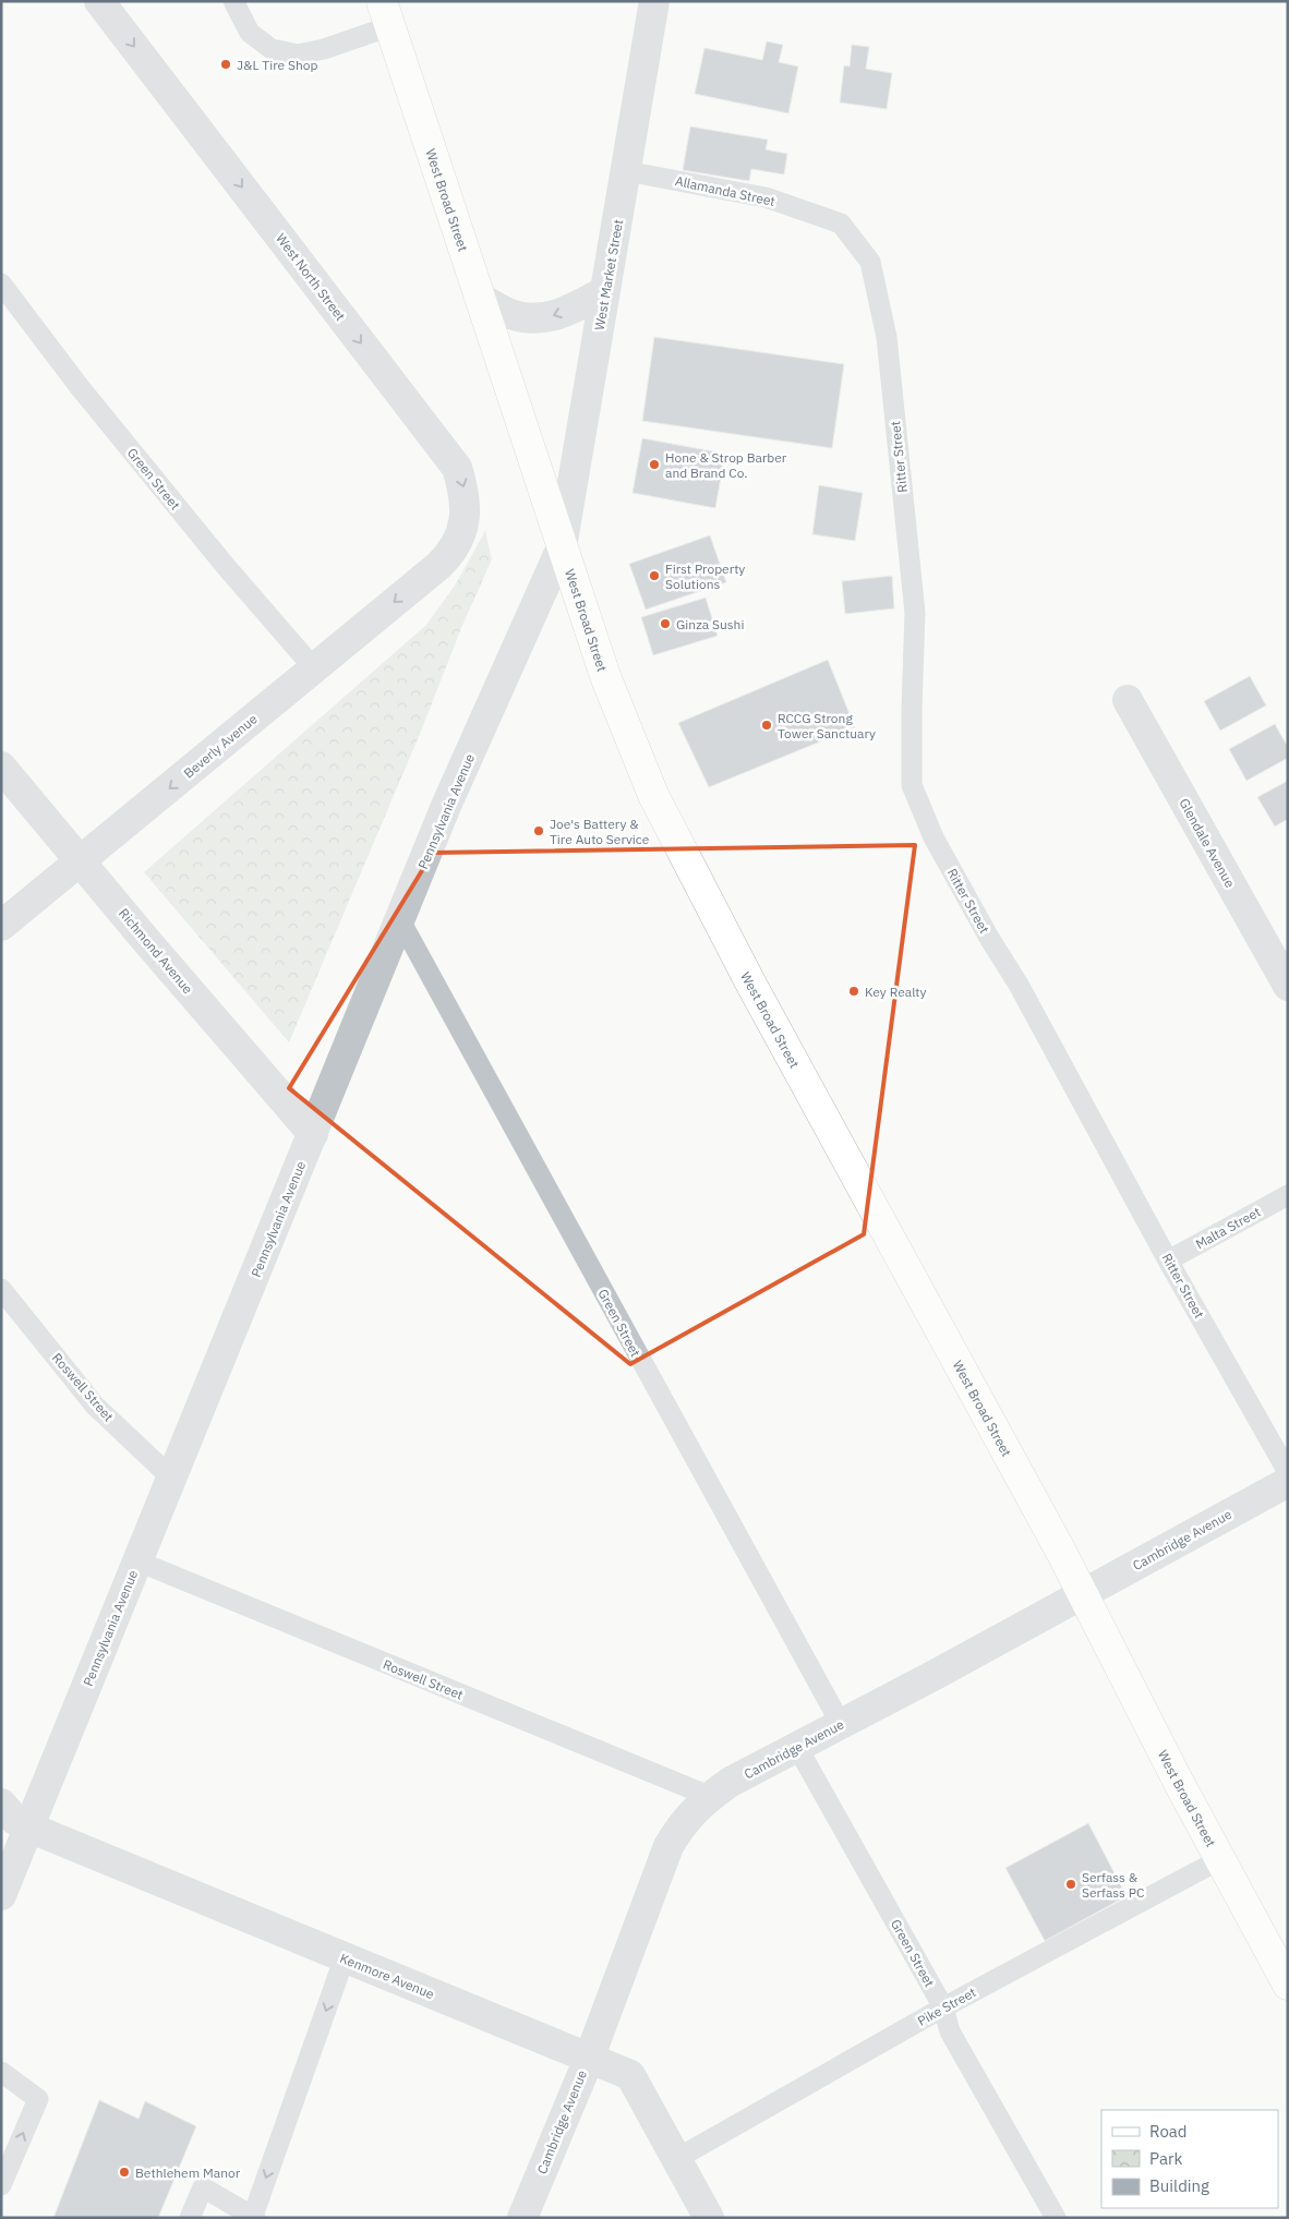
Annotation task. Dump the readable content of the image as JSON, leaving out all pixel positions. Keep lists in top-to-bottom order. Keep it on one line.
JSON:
{"streets":{"main road":["West Broad Street"],"street":["West Market Street","West North Street","Beverly Avenue","Pennsylvania Avenue","Glendale Avenue","Richmond Avenue","Cambridge Avenue","Kenmore Avenue"],"lane":["Allamanda Street","Ritter Street","Green Street","Malta Street","Roswell Street","Pike Street"]},"crossings":[["Allamanda Street","West Market Street"],["Allamanda Street","Ritter Street"],["West Broad Street","West Market Street"],["West Broad Street","Pennsylvania Avenue"],["West Broad Street","Cambridge Avenue"],["West Broad Street","Pike Street"],["West Market Street","Pennsylvania Avenue"],["West North Street","Beverly Avenue"],["Ritter Street","Malta Street"],["Green Street","Beverly Avenue"],["Green Street","Pennsylvania Avenue"],["Green Street","Cambridge Avenue"],["Green Street","Pike Street"],["Beverly Avenue","Richmond Avenue"],["Pennsylvania Avenue","Richmond Avenue"],["Pennsylvania Avenue","Roswell Street"],["Pennsylvania Avenue","Kenmore Avenue"],["Roswell Street","Cambridge Avenue"],["Cambridge Avenue","Kenmore Avenue"],["Kenmore Avenue","Pike Street"]],"one_way":["West North Street","Beverly Avenue"],"places":["J&L Tire Shop","Hone & Strop Barber and Brand Co.","First Property Solutions","Ginza Sushi","RCCG Strong Tower Sanctuary","Joe's Battery & Tire Auto Service","Key Realty","Serfass & Serfass PC","Bethlehem Manor"],"legend":["Road","Park","Building"]}
